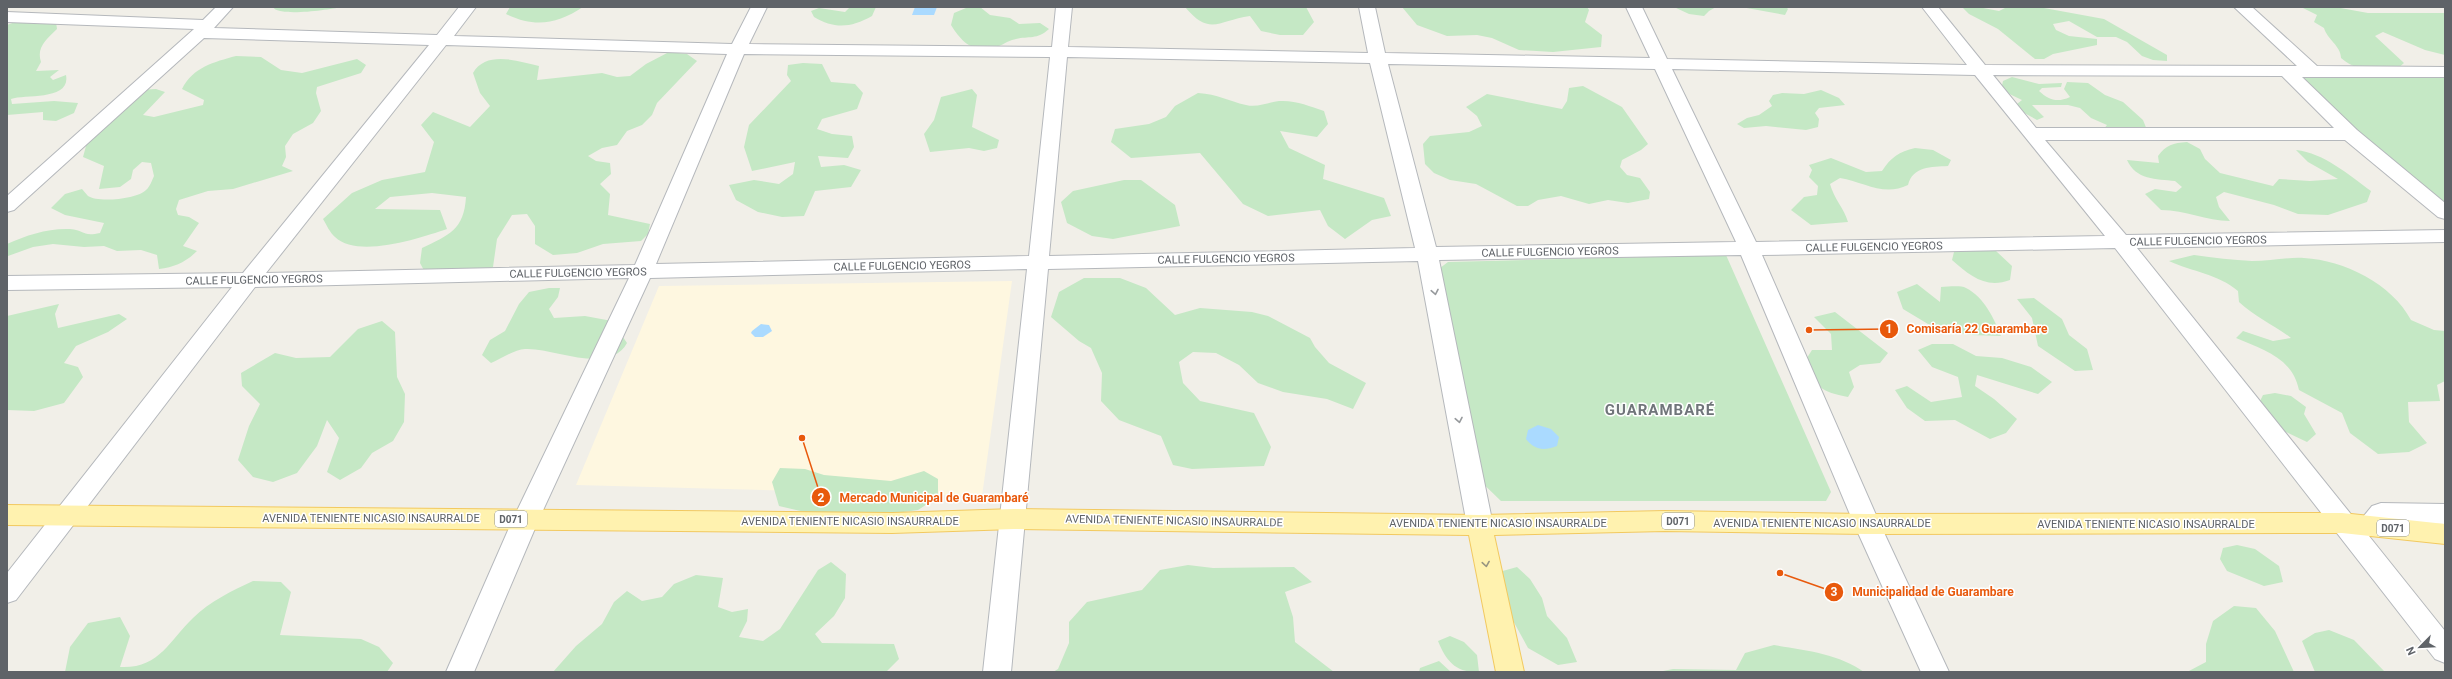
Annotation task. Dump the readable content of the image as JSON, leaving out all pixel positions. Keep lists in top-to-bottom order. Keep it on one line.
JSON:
{"streets":{"main road":["AVENIDA TENIENTE NICASIO INSAURRALDE","D071"],"street":["CALLE FULGENCIO YEGROS"]},"crossings":[["AVENIDA TENIENTE NICASIO INSAURRALDE","D071"]],"districts":["GUARAMBARÉ"],"places":["Comisaría 22 Guarambare","Mercado Municipal de Guarambaré","Municipalidad de Guarambare"],"north":"bottom left"}
